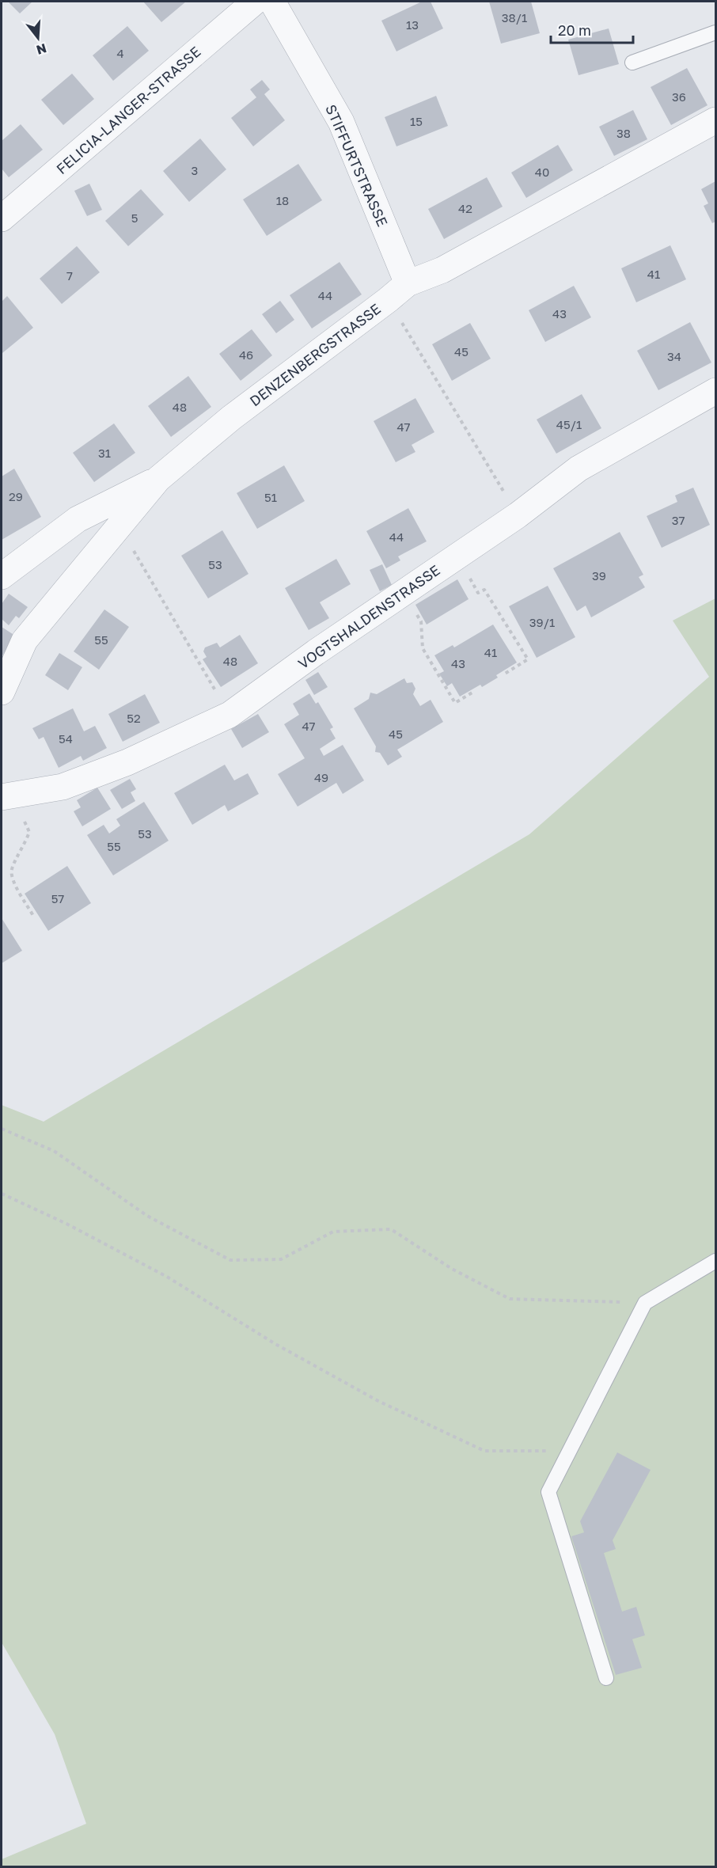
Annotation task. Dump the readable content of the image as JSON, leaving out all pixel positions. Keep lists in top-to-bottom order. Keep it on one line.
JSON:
{"streets":{"street":["FELICIA-LANGER-STRASSE","STIFFURTSTRASSE","DENZENBERGSTRASSE","VOGTSHALDENSTRASSE"]},"crossings":[["STIFFURTSTRASSE","DENZENBERGSTRASSE"]],"house_numbers":["38/1","13","4","36","15","38","3","40","18","42","5","41","7","44","43","45","46","34","48","45/1","47","31","29","51","37","44","53","39","39/1","55","41","48","43","52","47","45","54","49","53","55","57"],"scale_bar":"20 m","north":"bottom"}
